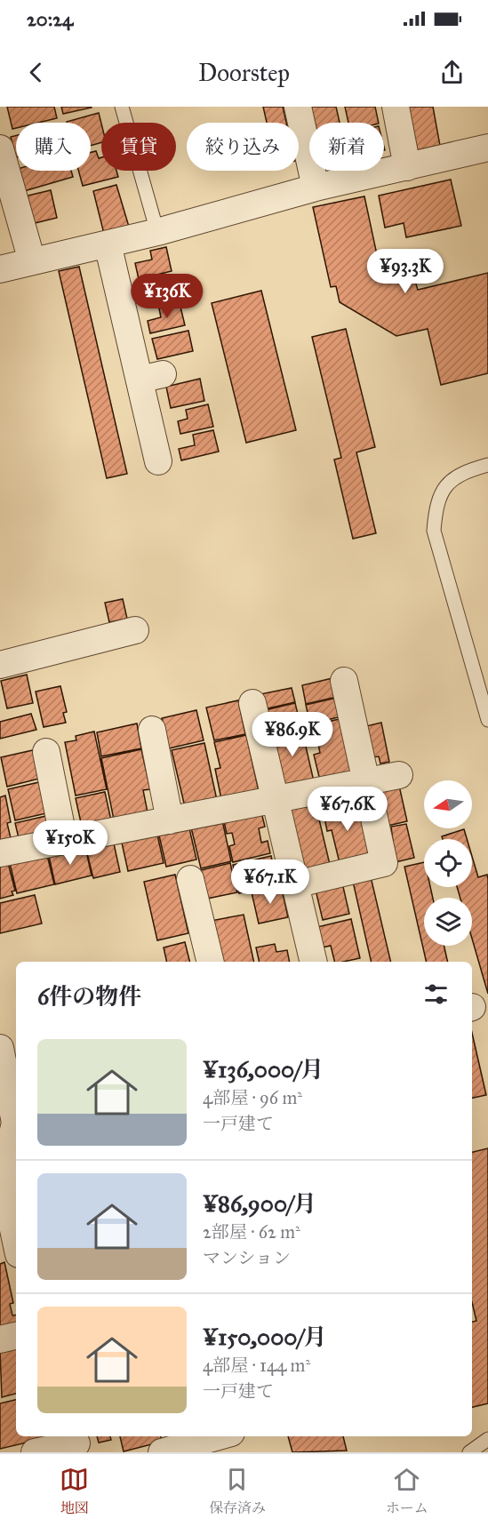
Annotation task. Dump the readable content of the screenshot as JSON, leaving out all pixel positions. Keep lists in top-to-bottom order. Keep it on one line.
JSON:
{"north":"left","page":{"status":"20:24","header":"Doorstep","chip":["購入","賃貸","絞り込み","新着"],"price":["¥93.3K","¥136K","¥86.9K","¥67.6K","¥150K","¥67.1K"],"heading":"6件の物件","list":[{"name":"¥136,000/月","note":"4部屋 · 96 m² · 一戸建て"},{"name":"¥86,900/月","note":"2部屋 · 62 m² · マンション"},{"name":"¥150,000/月","note":"4部屋 · 144 m² · 一戸建て"}],"tabs":["地図","保存済み","ホーム"]}}
